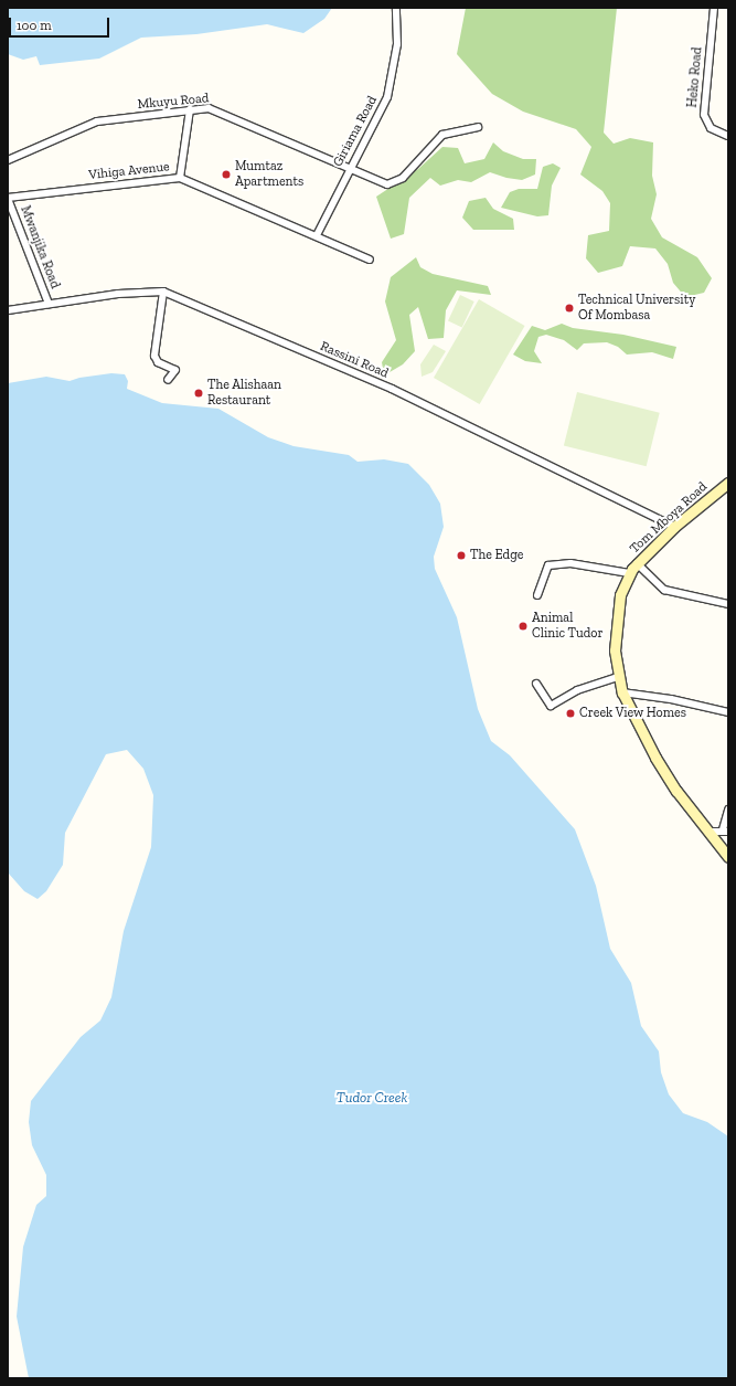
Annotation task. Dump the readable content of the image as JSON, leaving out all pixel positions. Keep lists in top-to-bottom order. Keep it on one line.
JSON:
{"streets":{"main road":["Tom Mboya Road"],"street":["Heko Road","Mkuyu Road","Giriama Road","Vihiga Avenue","Mwanjika Road","Rassini Road"]},"crossings":[["Mkuyu Road","Giriama Road"],["Giriama Road","Vihiga Avenue"],["Vihiga Avenue","Mwanjika Road"],["Mwanjika Road","Rassini Road"],["Rassini Road","Tom Mboya Road"]],"water":["Tudor Creek"],"places":["Mumtaz Apartments","Technical University Of Mombasa","The Alishaan Restaurant","The Edge","Animal Clinic Tudor","Creek View Homes"],"scale_bar":"100 m"}
